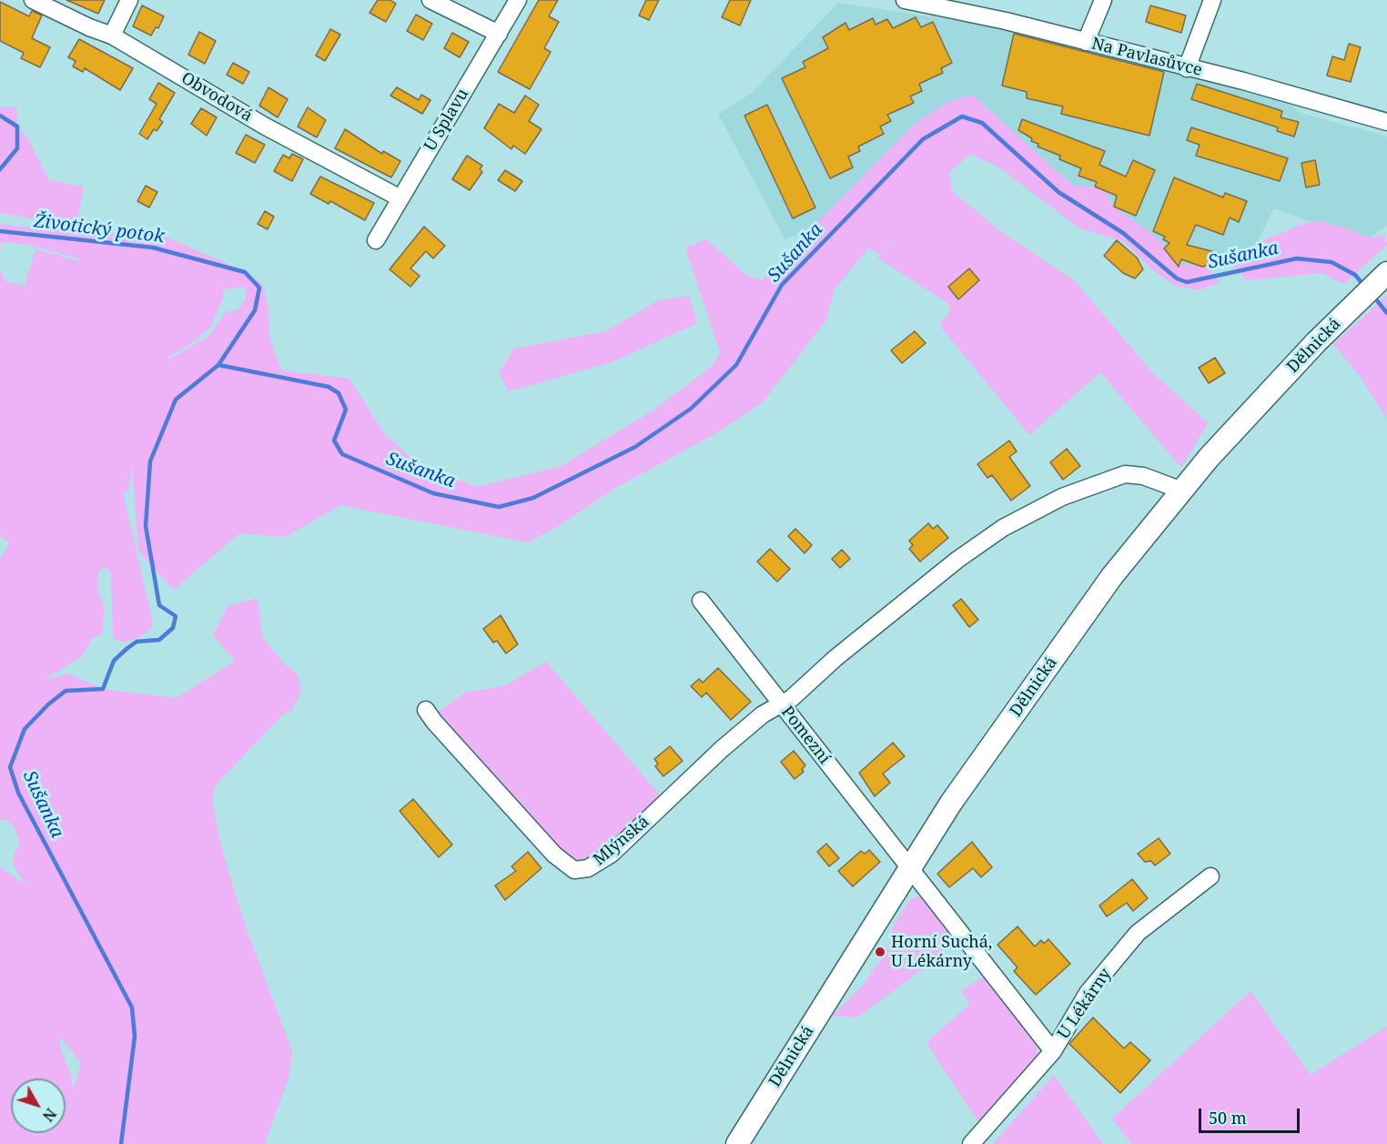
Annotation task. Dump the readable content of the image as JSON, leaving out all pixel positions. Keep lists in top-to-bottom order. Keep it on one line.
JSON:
{"streets":{"main road":["Dělnická"],"street":["Na Pavlasůvce","Obvodová","U Splavu","Pomezní","Mlýnská","U Lékárny"]},"crossings":[["Obvodová","U Splavu"],["Dělnická","Pomezní"],["Pomezní","Mlýnská"],["Pomezní","U Lékárny"]],"water":["Životický potok","Sušanka"],"places":["Horní Suchá, U Lékárny"],"scale_bar":"50 m","north":"bottom right"}
